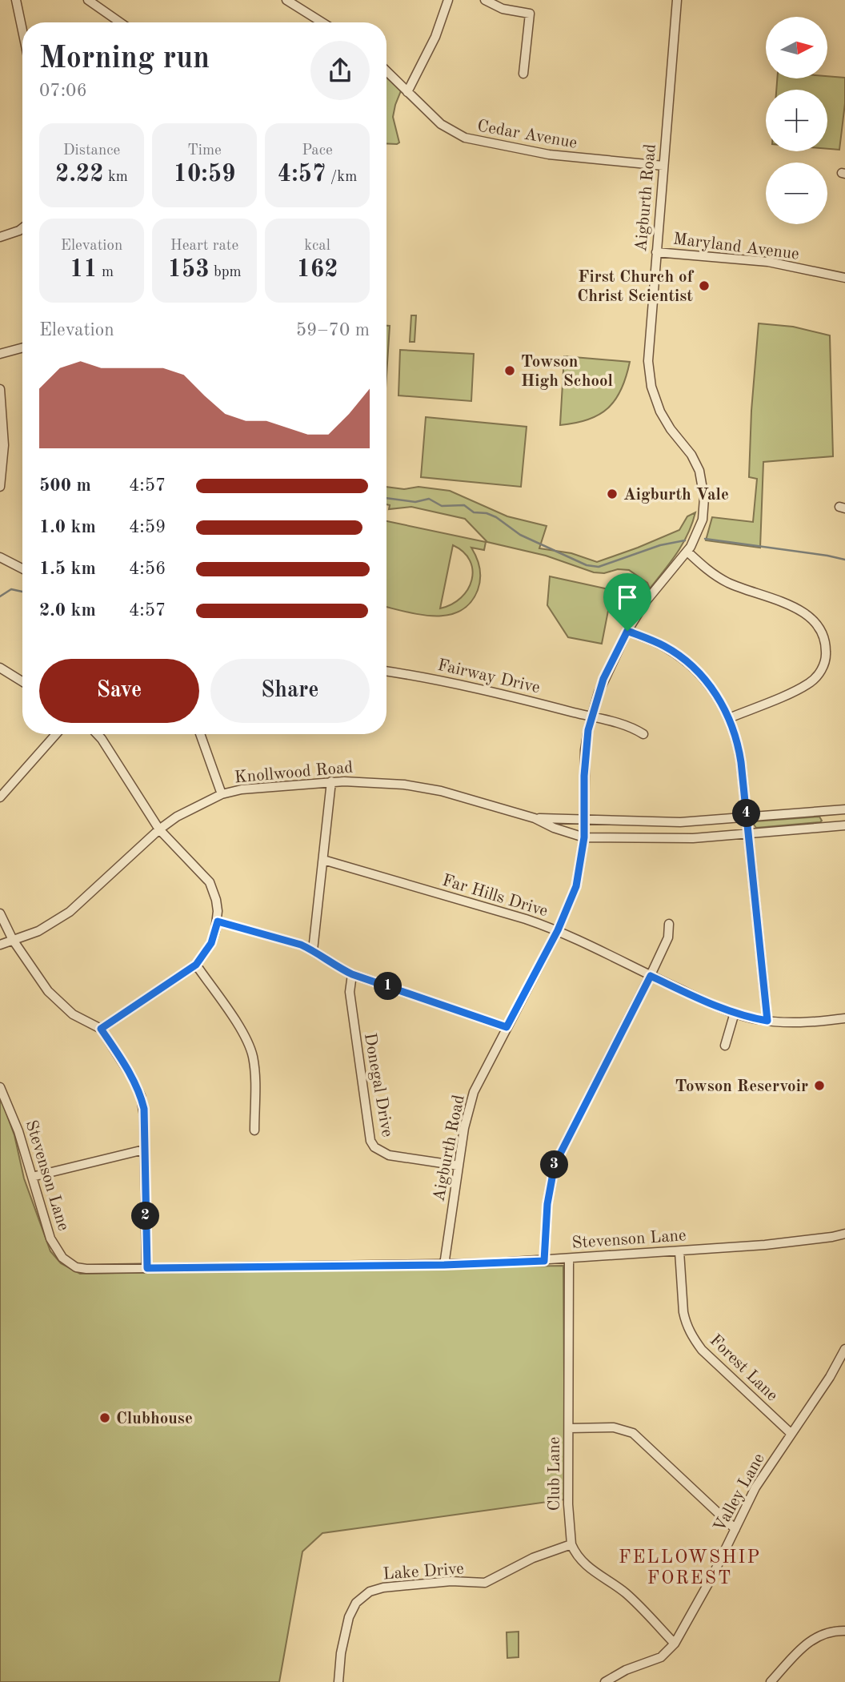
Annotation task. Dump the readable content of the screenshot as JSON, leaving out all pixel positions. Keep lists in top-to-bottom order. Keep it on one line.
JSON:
{"streets":{"street":["Cedar Avenue","Aigburth Road","Maryland Avenue","Fairway Drive","Knollwood Road","Far Hills Drive","Donegal Drive","Stevenson Lane","Forest Lane","Club Lane","Valley Lane","Lake Drive"]},"crossings":[["Cedar Avenue","Aigburth Road"],["Aigburth Road","Maryland Avenue"],["Aigburth Road","Fairway Drive"],["Aigburth Road","Knollwood Road"],["Aigburth Road","Far Hills Drive"],["Aigburth Road","Donegal Drive"],["Aigburth Road","Stevenson Lane"],["Stevenson Lane","Forest Lane"],["Stevenson Lane","Club Lane"],["Forest Lane","Valley Lane"],["Club Lane","Lake Drive"]],"districts":["FELLOWSHIP FOREST"],"places":["First Church of Christ Scientist","Towson High School","Aigburth Vale","Towson Reservoir","Clubhouse"],"north":"right","page":{"map_buttons":["+","−"],"heading":["Morning run","07:06"],"stats":[["Distance","2.22 km"],["Time","10:59"],["Pace","4:57 /km"],["Elevation","11 m"],["Heart rate","153 bpm"],["kcal","162"]],"chart":["Elevation","59–70 m"],"list":[{"name":"500 m","note":"4:57"},{"name":"1.0 km","note":"4:59"},{"name":"1.5 km","note":"4:56"},{"name":"2.0 km","note":"4:57"}],"buttons":["Save","Share"],"pins":["4","1","3","2"]}}
